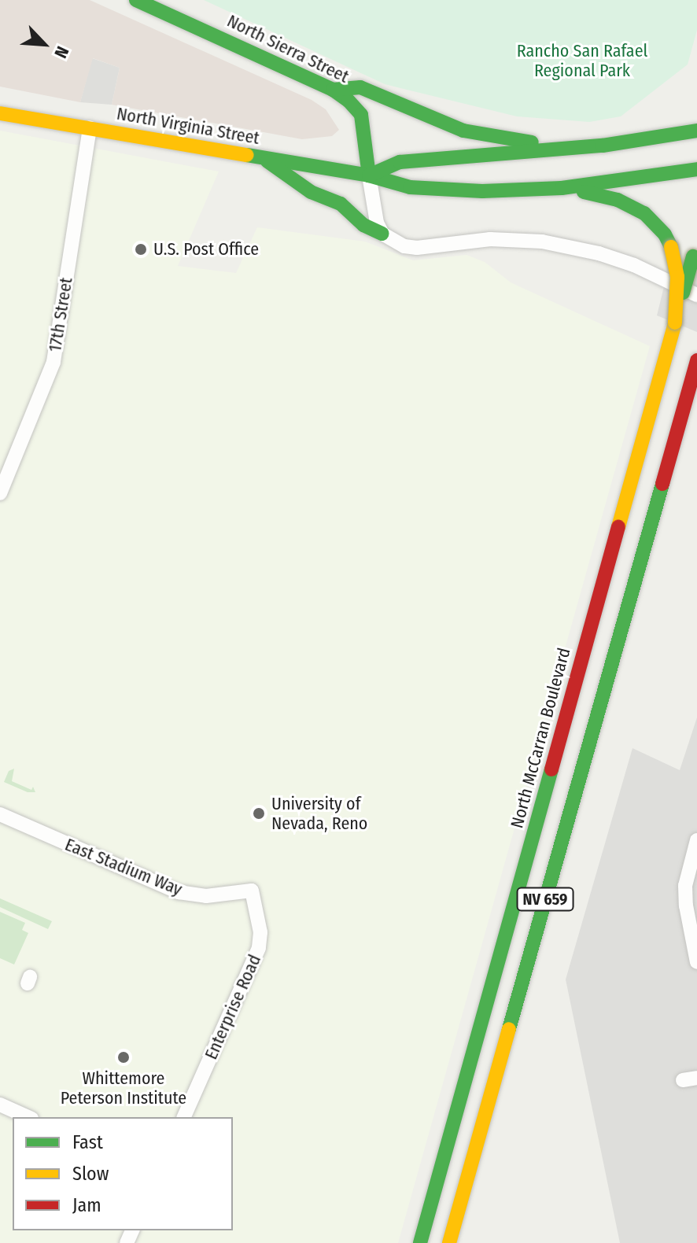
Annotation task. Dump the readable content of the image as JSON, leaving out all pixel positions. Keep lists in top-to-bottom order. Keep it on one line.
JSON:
{"streets":{"main road":["North Sierra Street","North Virginia Street","North McCarran Boulevard","NV 659"],"street":["17th Street","East Stadium Way","Enterprise Road"]},"crossings":[["North Sierra Street","North Virginia Street"],["North Virginia Street","17th Street"],["East Stadium Way","Enterprise Road"]],"parks":["Rancho San Rafael Regional Park"],"places":["U.S. Post Office","University of Nevada, Reno","Whittemore Peterson Institute"],"legend":["Fast","Slow","Jam"],"north":"bottom right"}
